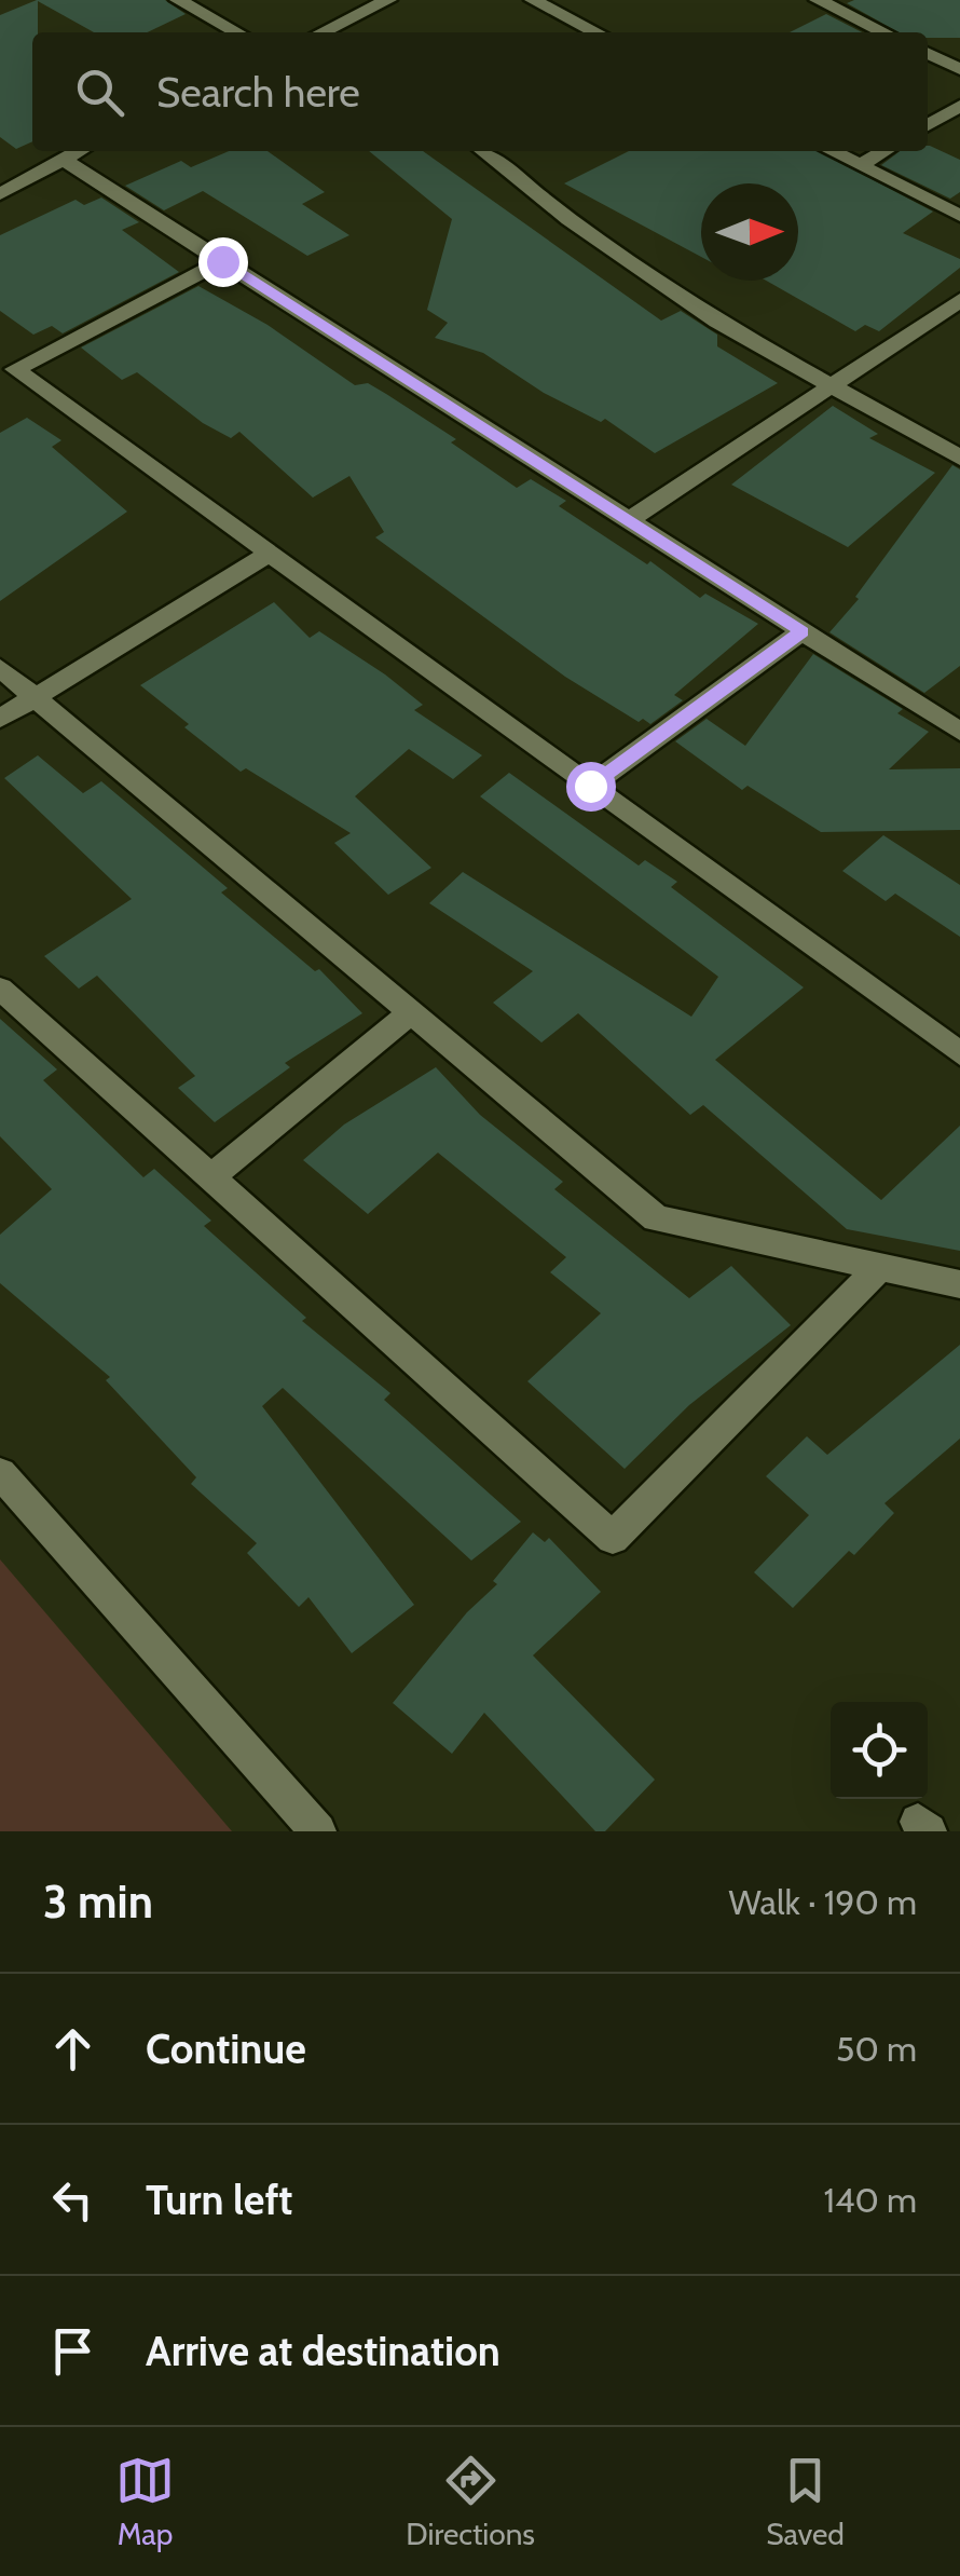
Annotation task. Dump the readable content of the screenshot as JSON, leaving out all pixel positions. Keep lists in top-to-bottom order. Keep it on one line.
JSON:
{"north":"right","page":{"search":"Search here","heading":["3 min","Walk · 190 m"],"list":[["Continue","50 m"],["Turn left","140 m"],"Arrive at destination"],"nav":["Map","Directions","Saved"]}}
